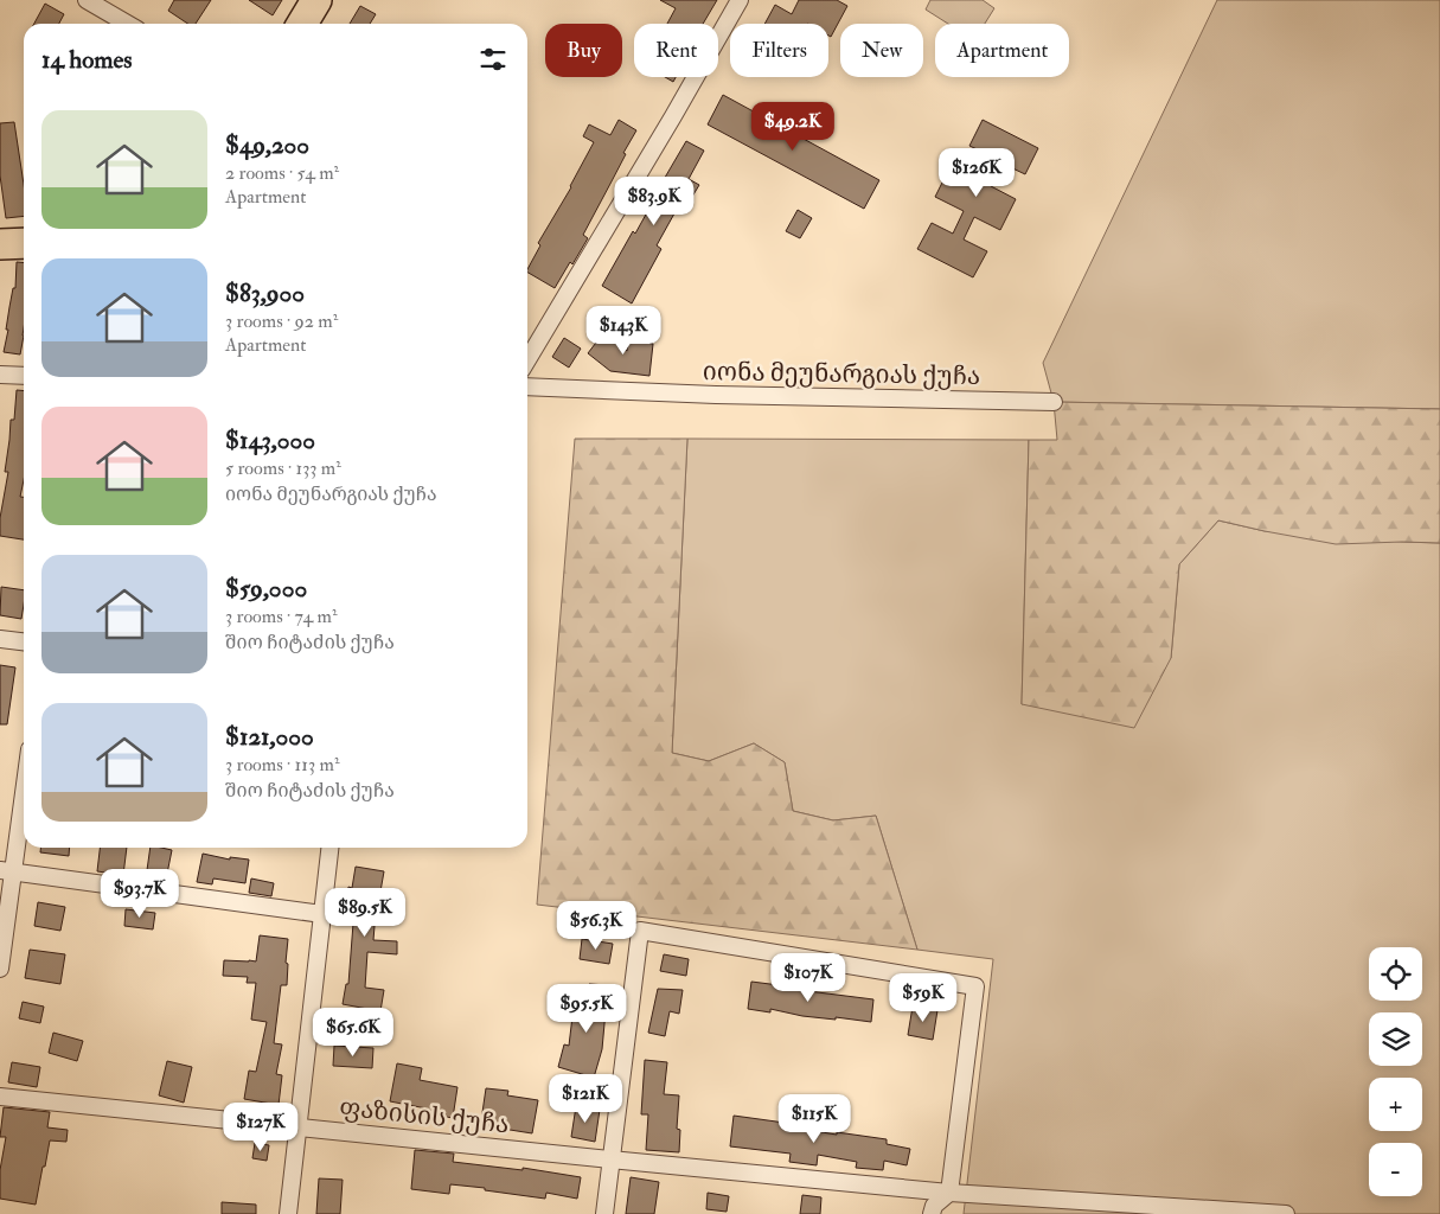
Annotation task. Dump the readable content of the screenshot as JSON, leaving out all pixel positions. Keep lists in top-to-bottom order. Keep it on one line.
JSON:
{"streets":{"street":["იონა მეუნარგიას ქუჩა","ფაზისის ქუჩა"]},"page":{"chip":["Buy","Rent","Filters","New","Apartment"],"heading":"14 homes","list":[{"name":"$49,200","note":"2 rooms · 54 m² · Apartment"},{"name":"$83,900","note":"3 rooms · 92 m² · Apartment"},{"name":"$143,000","note":"5 rooms · 133 m² · იონა მეუნარგიას ქუჩა"},{"name":"$59,000","note":"3 rooms · 74 m² · შიო ჩიტაძის ქუჩა"},{"name":"$121,000","note":"3 rooms · 113 m² · შიო ჩიტაძის ქუჩა"}],"price":["$49.2K","$126K","$83.9K","$143K","$93.7K","$89.5K","$56.3K","$107K","$59K","$95.5K","$65.6K","$121K","$115K","$127K"],"map_buttons":["+","−"]}}
